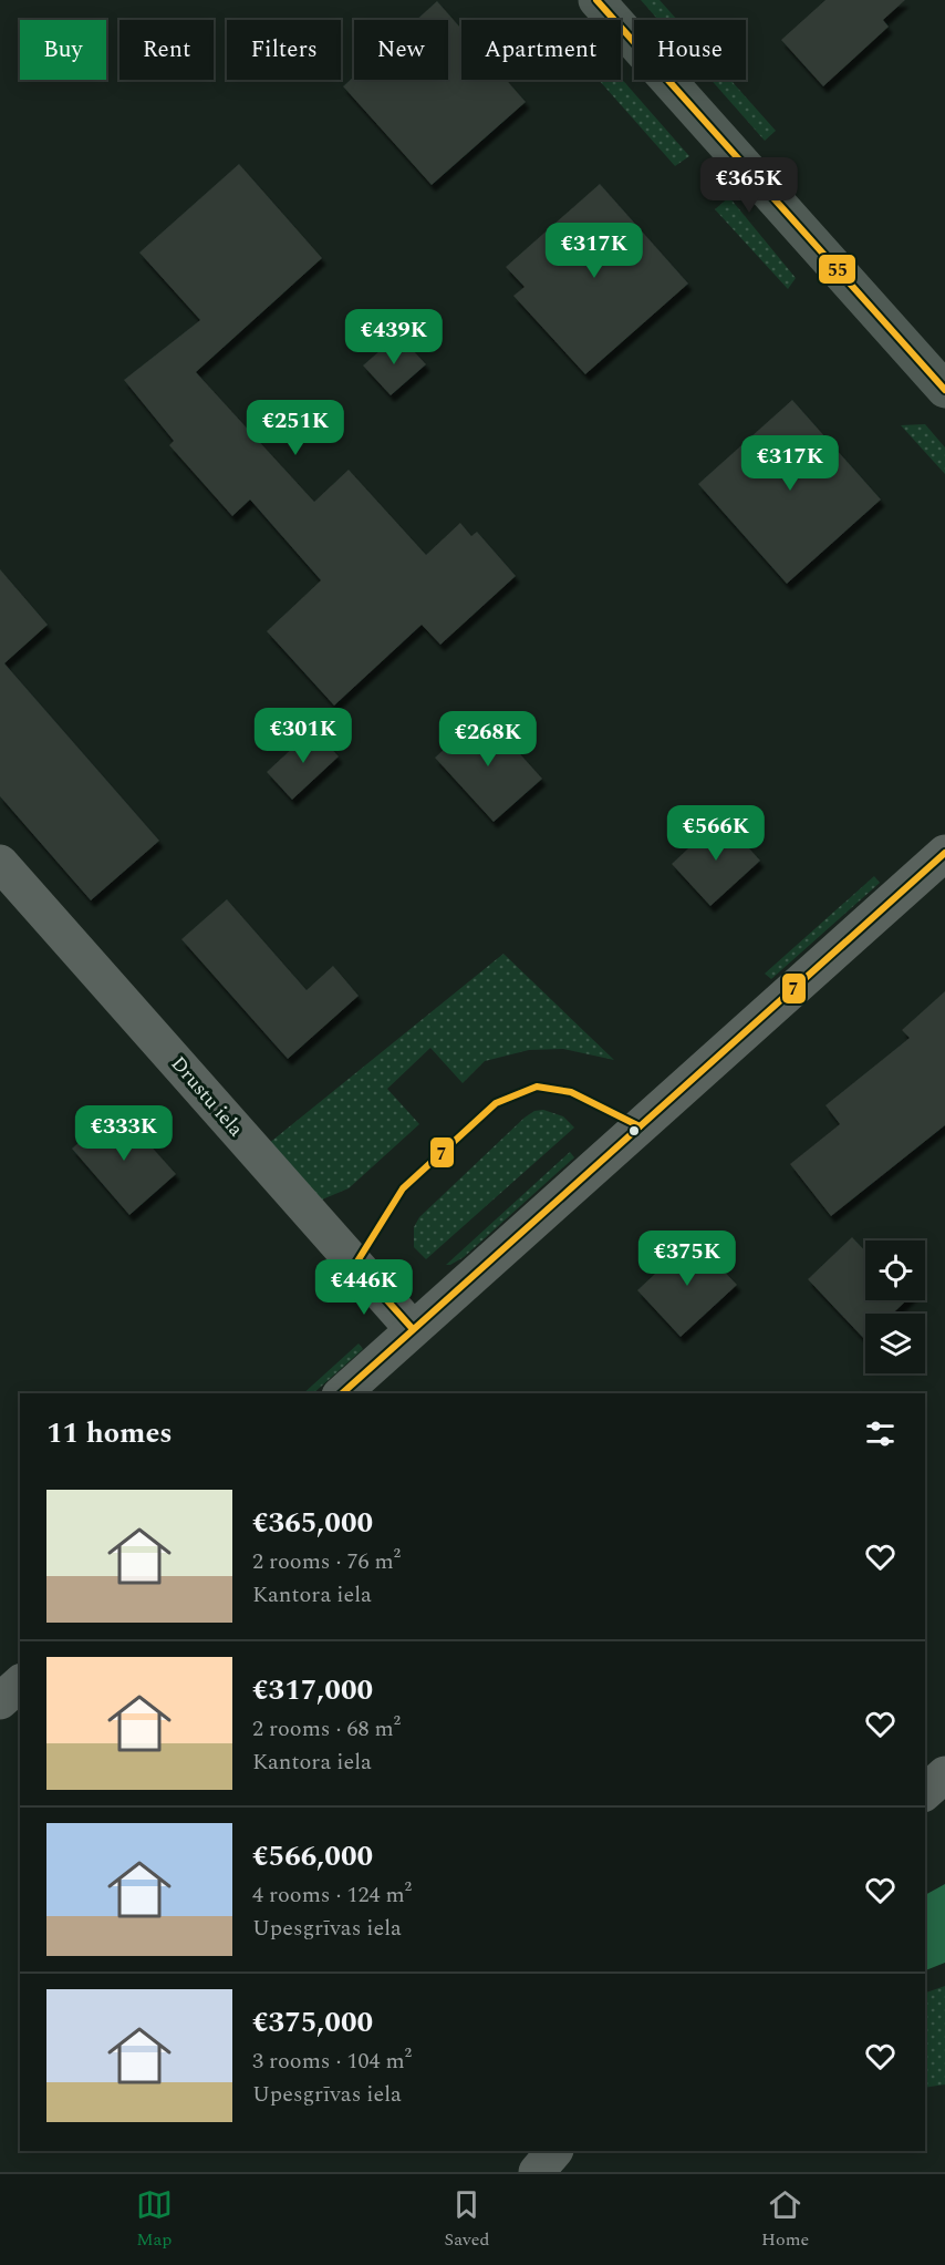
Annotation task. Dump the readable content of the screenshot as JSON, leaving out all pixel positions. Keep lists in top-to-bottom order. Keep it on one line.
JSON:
{"streets":{"street":["Drustu iela"]},"lines":["transit line 55","transit line 7"],"page":{"chip":["Buy","Rent","Filters","New","Apartment","House"],"price":["€365K","€317K","€439K","€251K","€317K","€301K","€268K","€566K","€333K","€375K","€446K"],"heading":"11 homes","list":[{"name":"€365,000","note":"2 rooms · 76 m² · Kantora iela"},{"name":"€317,000","note":"2 rooms · 68 m² · Kantora iela"},{"name":"€566,000","note":"4 rooms · 124 m² · Upesgrīvas iela"},{"name":"€375,000","note":"3 rooms · 104 m² · Upesgrīvas iela"}],"tabs":["Map","Saved","Home"]}}
